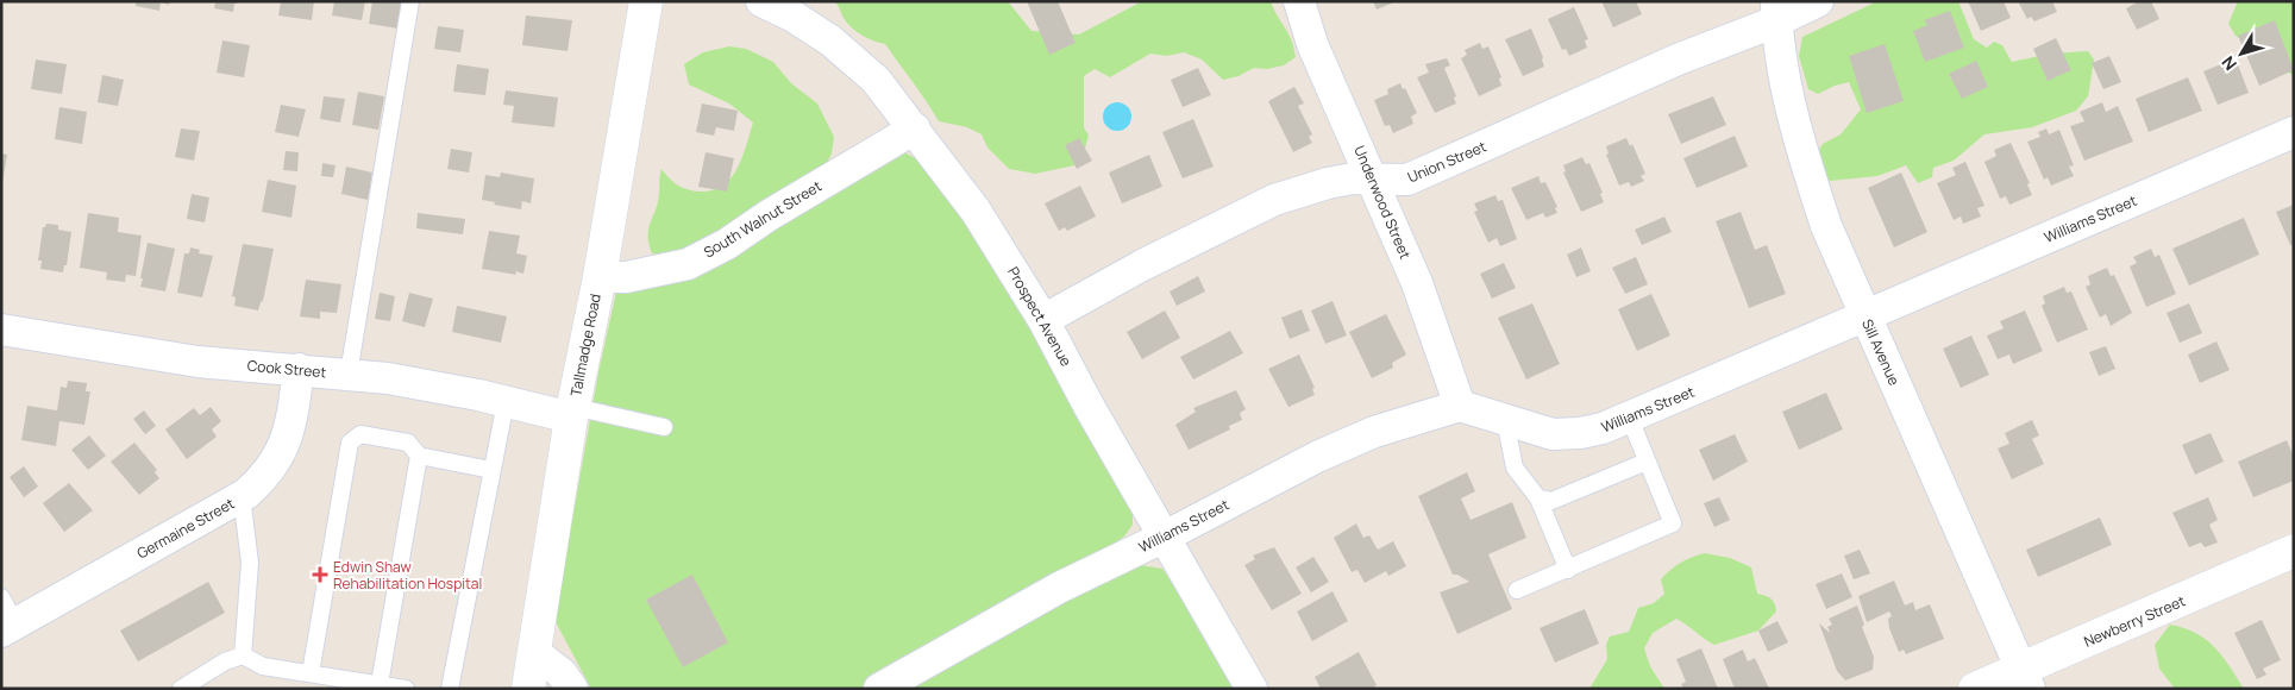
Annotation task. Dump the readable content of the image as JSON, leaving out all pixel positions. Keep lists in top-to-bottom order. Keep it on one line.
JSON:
{"streets":{"street":["Union Street","Underwood Street","South Walnut Street","Williams Street","Prospect Avenue","Tallmadge Road","Sill Avenue","Cook Street","Germaine Street","Newberry Street"]},"crossings":[["Union Street","Underwood Street"],["Union Street","Prospect Avenue"],["Union Street","Sill Avenue"],["Underwood Street","Williams Street"],["South Walnut Street","Prospect Avenue"],["South Walnut Street","Tallmadge Road"],["Williams Street","Prospect Avenue"],["Williams Street","Sill Avenue"],["Tallmadge Road","Cook Street"],["Sill Avenue","Newberry Street"],["Cook Street","Germaine Street"]],"places":{"health":["Edwin Shaw Rehabilitation Hospital"]},"north":"bottom left"}
